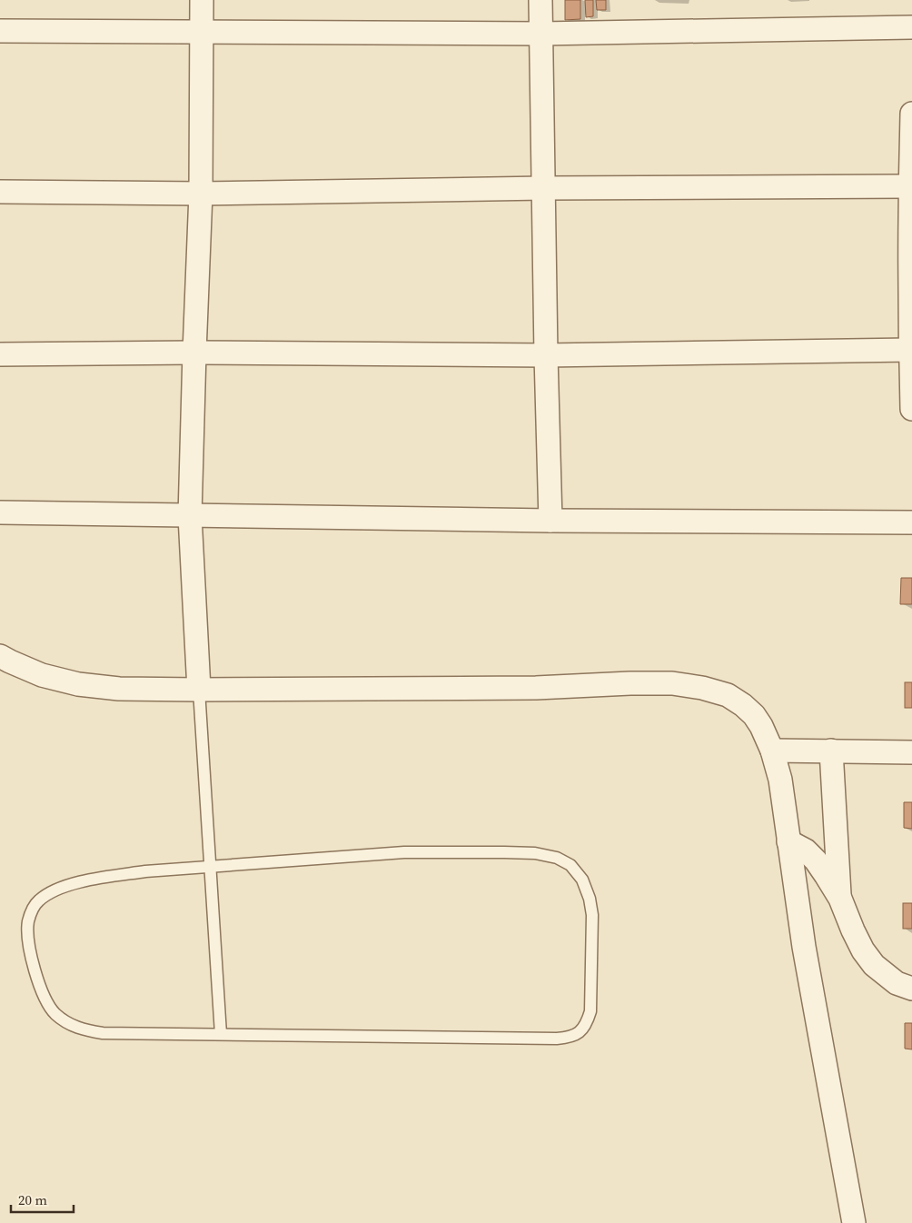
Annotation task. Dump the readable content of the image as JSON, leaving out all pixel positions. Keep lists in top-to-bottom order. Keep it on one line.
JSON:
{"scale_bar":"20 m"}
